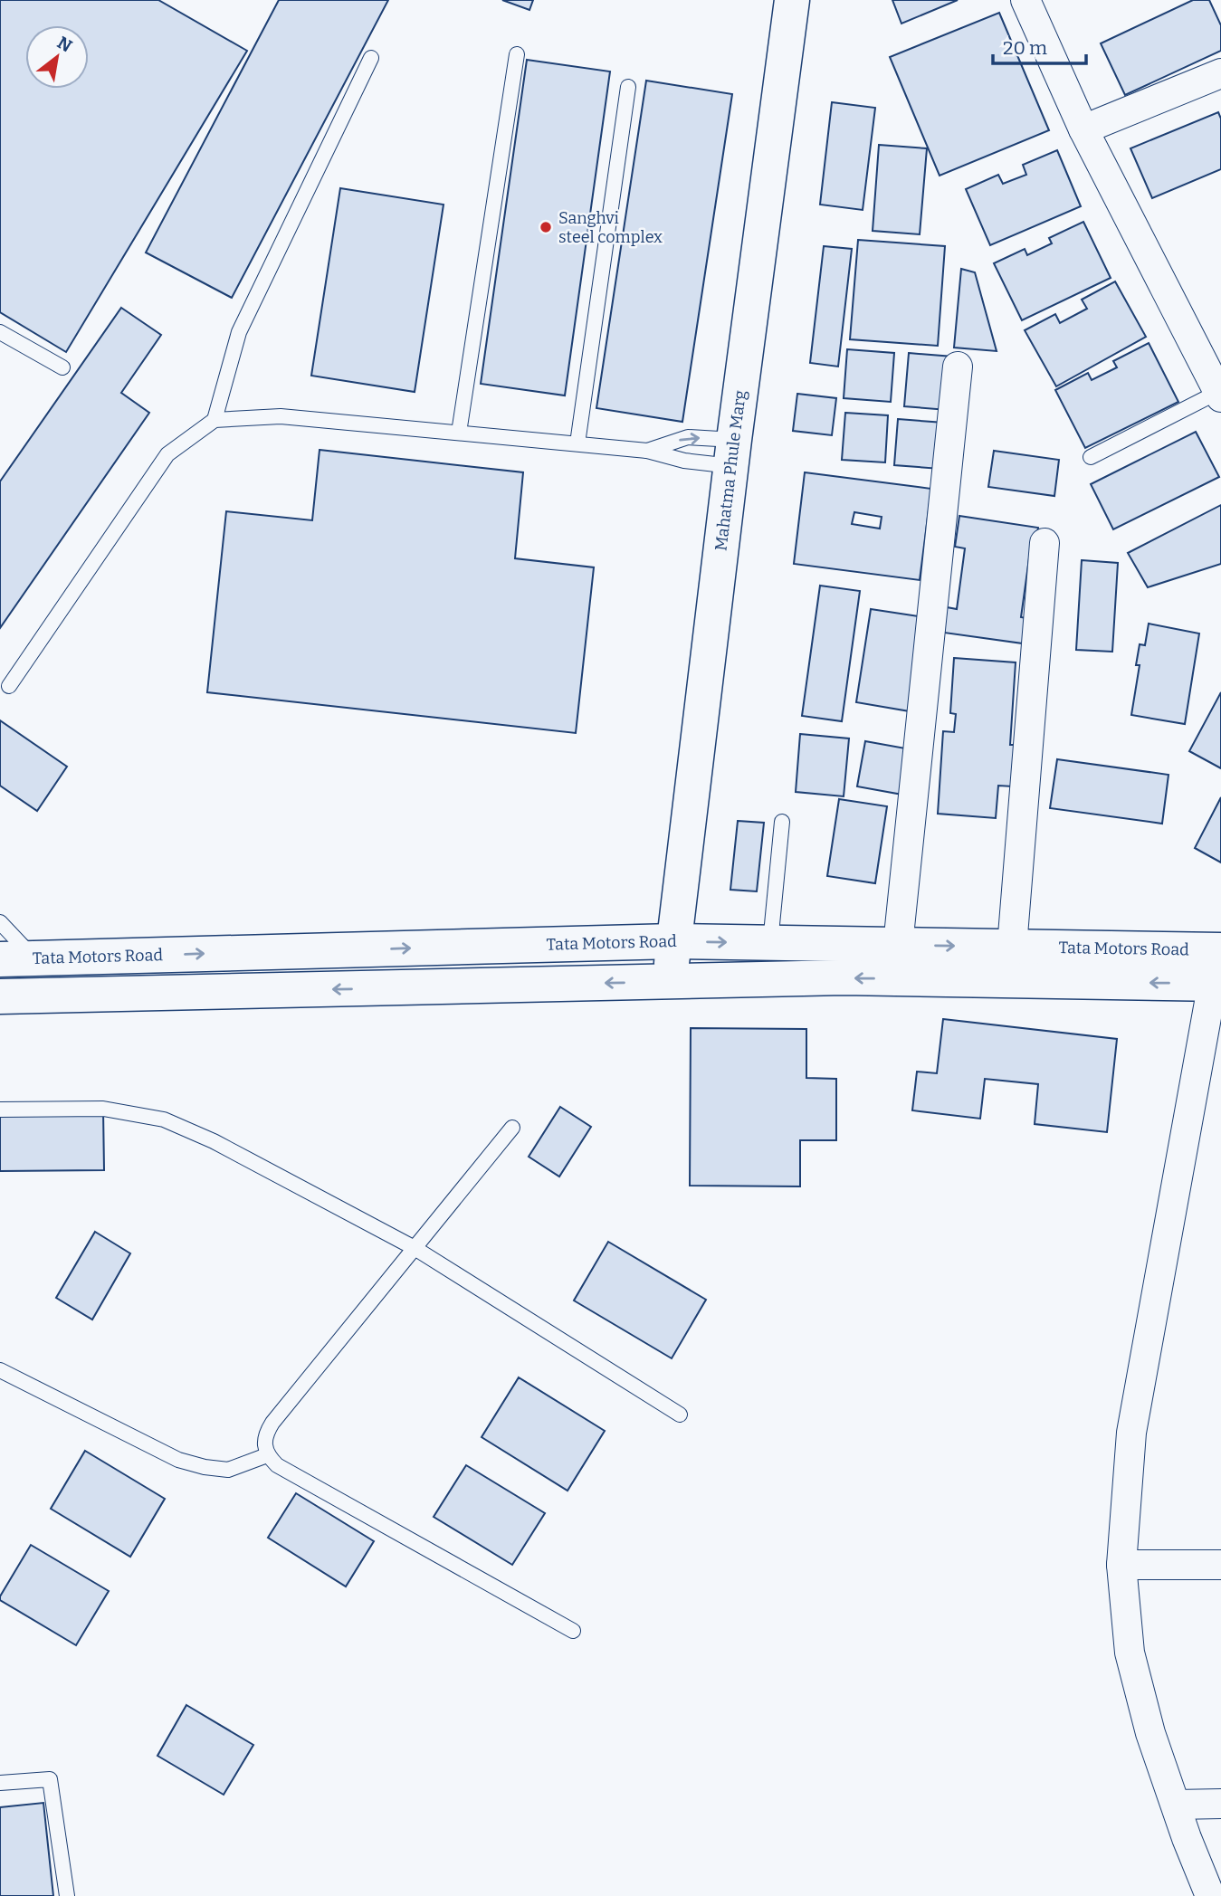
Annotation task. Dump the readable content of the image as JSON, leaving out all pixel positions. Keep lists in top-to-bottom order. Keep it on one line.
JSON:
{"streets":{"main road":["Mahatma Phule Marg","Tata Motors Road"]},"crossings":[["Mahatma Phule Marg","Tata Motors Road"]],"places":["Sanghvi steel complex"],"scale_bar":"20 m","north":"top right"}
